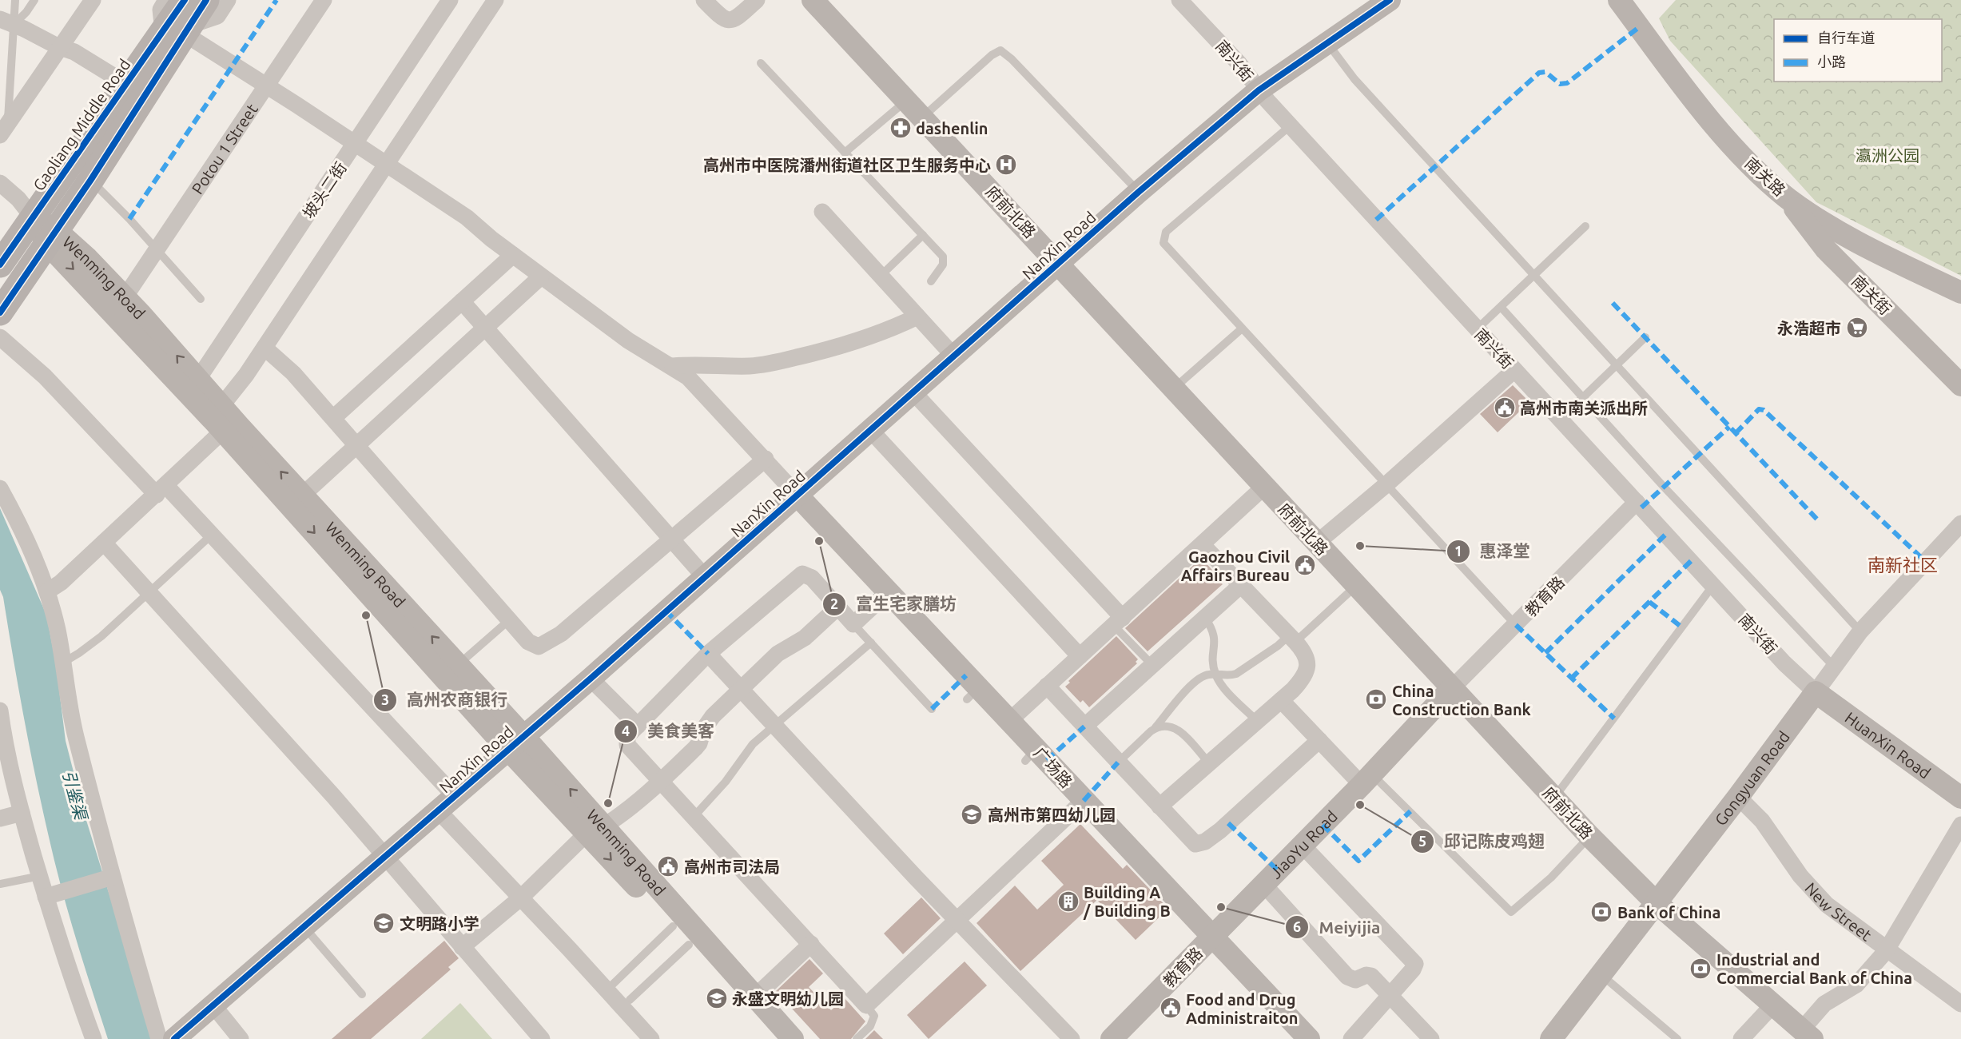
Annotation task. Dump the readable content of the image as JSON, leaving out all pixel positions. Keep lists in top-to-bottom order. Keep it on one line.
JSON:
{"streets":{"main road":["Gaoliang Middle Road"],"street":["南兴街","Potou 1 Street","南关路","坡头二街","府前北路","NanXin Road","Wenming Road","南关街","教育路","HuanXin Road","广场路","Gongyuan Road","JiaoYu Road","New Street"]},"crossings":[["南兴街","NanXin Road"],["南兴街","教育路"],["南兴街","HuanXin Road"],["南兴街","Gongyuan Road"],["Gaoliang Middle Road","Wenming Road"],["Potou 1 Street","Wenming Road"],["南关路","南关街"],["坡头二街","Wenming Road"],["府前北路","NanXin Road"],["府前北路","教育路"],["府前北路","Gongyuan Road"],["府前北路","JiaoYu Road"],["NanXin Road","Wenming Road"],["NanXin Road","广场路"],["教育路","广场路"],["教育路","JiaoYu Road"],["HuanXin Road","Gongyuan Road"],["广场路","JiaoYu Road"],["Gongyuan Road","New Street"]],"districts":["南新社区"],"water":["引鉴渠"],"parks":["瀛洲公园"],"places":{"pharmacy":["dashenlin"],"hospital":["高州市中医院潘州街道社区卫生服务中心"],"supermarket":["永浩超市"],"public building":["高州市南关派出所","Gaozhou Civil Affairs Bureau","高州市司法局","Food and Drug Administraiton"],"other":["富生宅家膳坊","惠泽堂","高州农商银行","美食美客","邱记陈皮鸡翅","Meiyijia"],"bank":["China Construction Bank","Bank of China","Industrial and Commercial Bank of China"],"school or university":["高州市第四幼儿园","文明路小学","永盛文明幼儿园"],"building":["Building A / Building B"]},"legend":["自行车道","小路"]}
